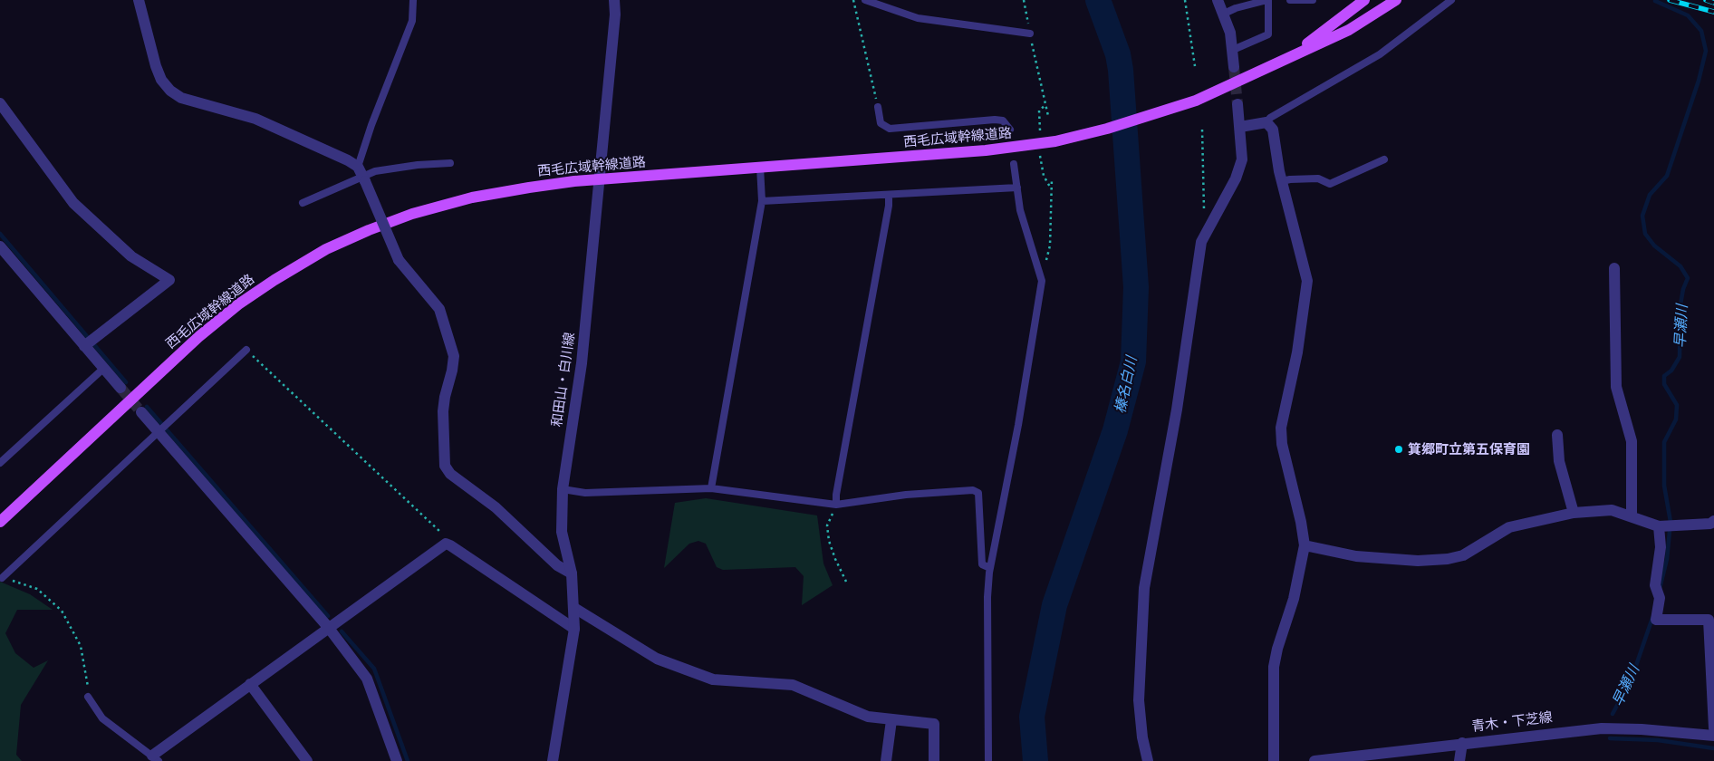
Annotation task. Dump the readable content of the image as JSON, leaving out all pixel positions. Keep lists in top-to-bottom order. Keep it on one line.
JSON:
{"streets":{"main road":["西毛広域幹線道路"],"street":["和田山・白川線","青木・下芝線"]},"crossings":[["西毛広域幹線道路","和田山・白川線"]],"water":["早瀬川","榛名白川"],"places":["箕郷町立第五保育園"]}
